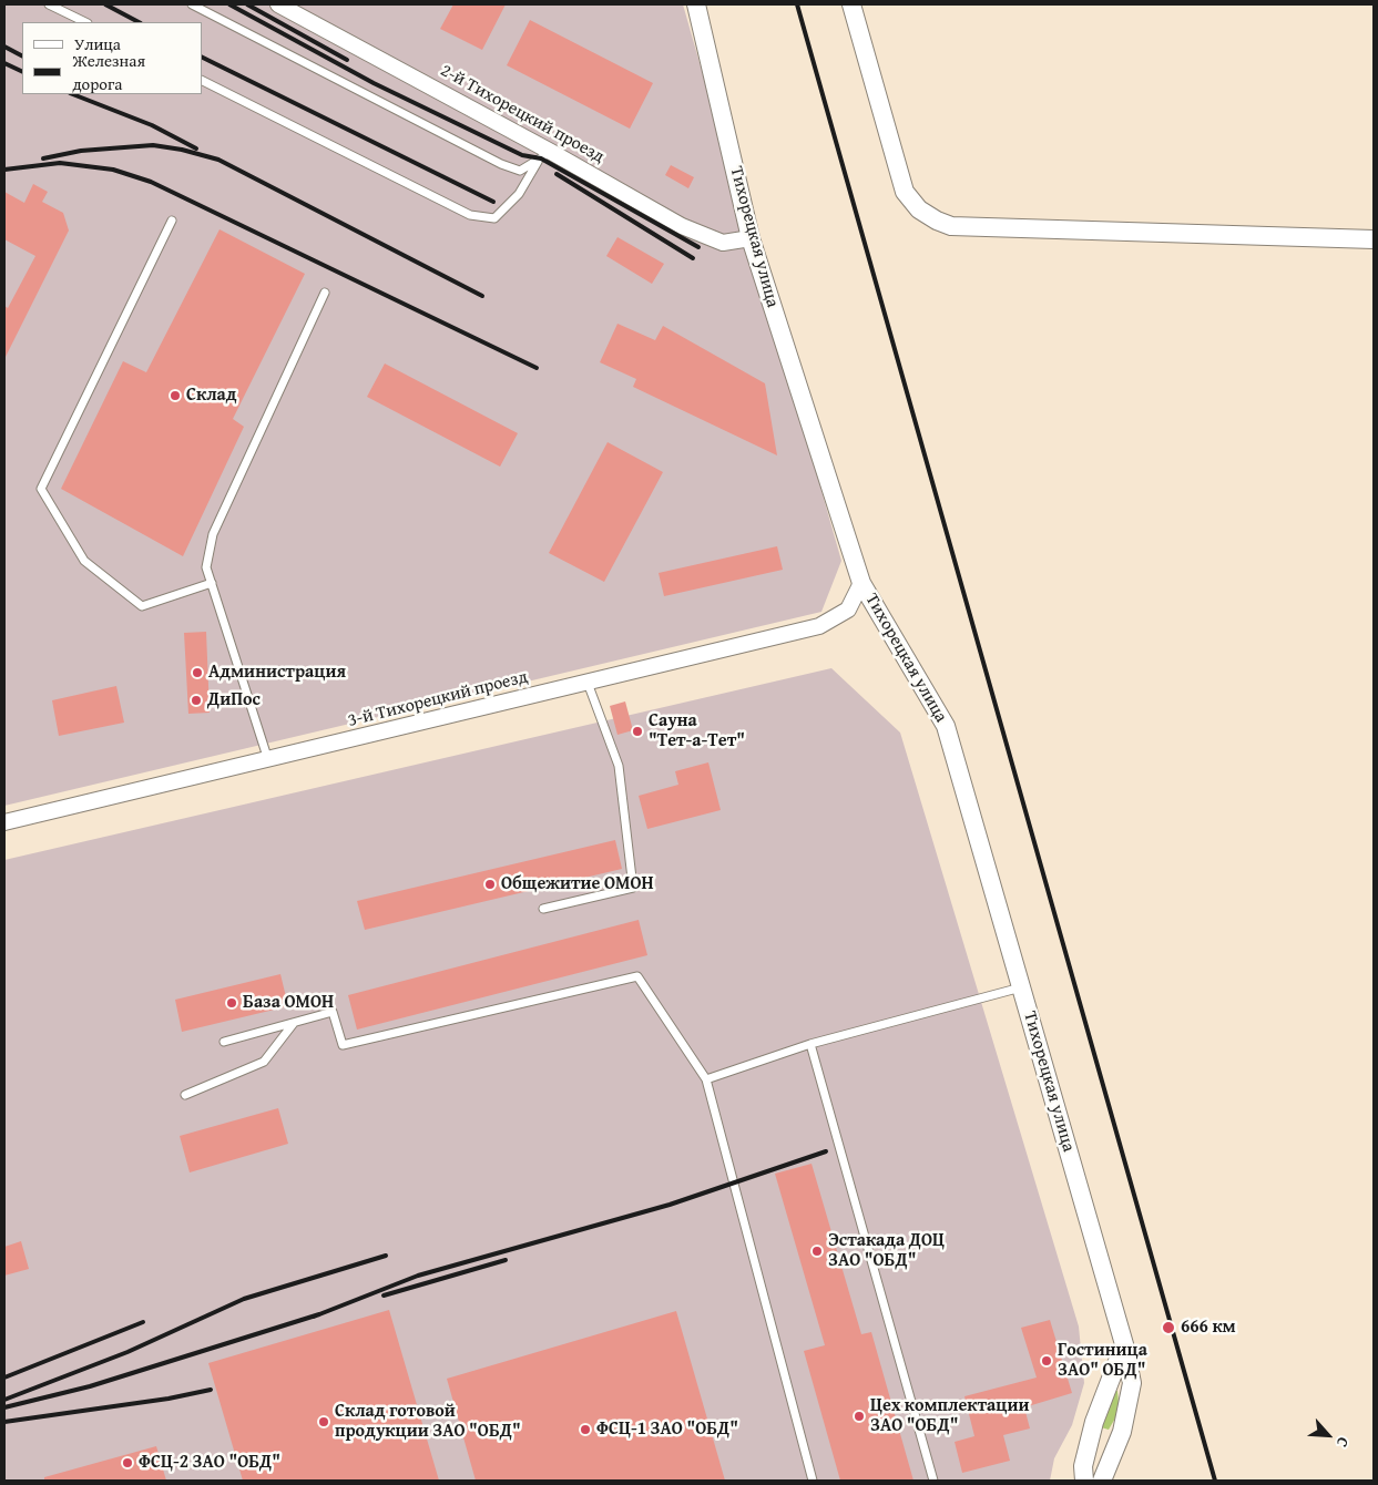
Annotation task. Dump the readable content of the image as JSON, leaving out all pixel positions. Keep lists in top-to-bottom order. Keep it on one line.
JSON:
{"streets":{"street":["2-й Тихорецкий проезд","Тихорецкая улица","3-й Тихорецкий проезд"]},"crossings":[["2-й Тихорецкий проезд","Тихорецкая улица"],["Тихорецкая улица","3-й Тихорецкий проезд"]],"places":["Склад","Администрация","ДиПос","Сауна \"Тет-а-Тет\"","Общежитие ОМОН","База ОМОН","Эстакада ДОЦ ЗАО \"ОБД\"","666 км","Гостиница ЗАО\" ОБД\"","Цех комплектации ЗАО \"ОБД\"","Склад готовой продукции ЗАО \"ОБД\"","ФСЦ-1 ЗАО \"ОБД\"","ФСЦ-2 ЗАО \"ОБД\""],"legend":["Улица","Железная дорога"],"north":"bottom right"}
